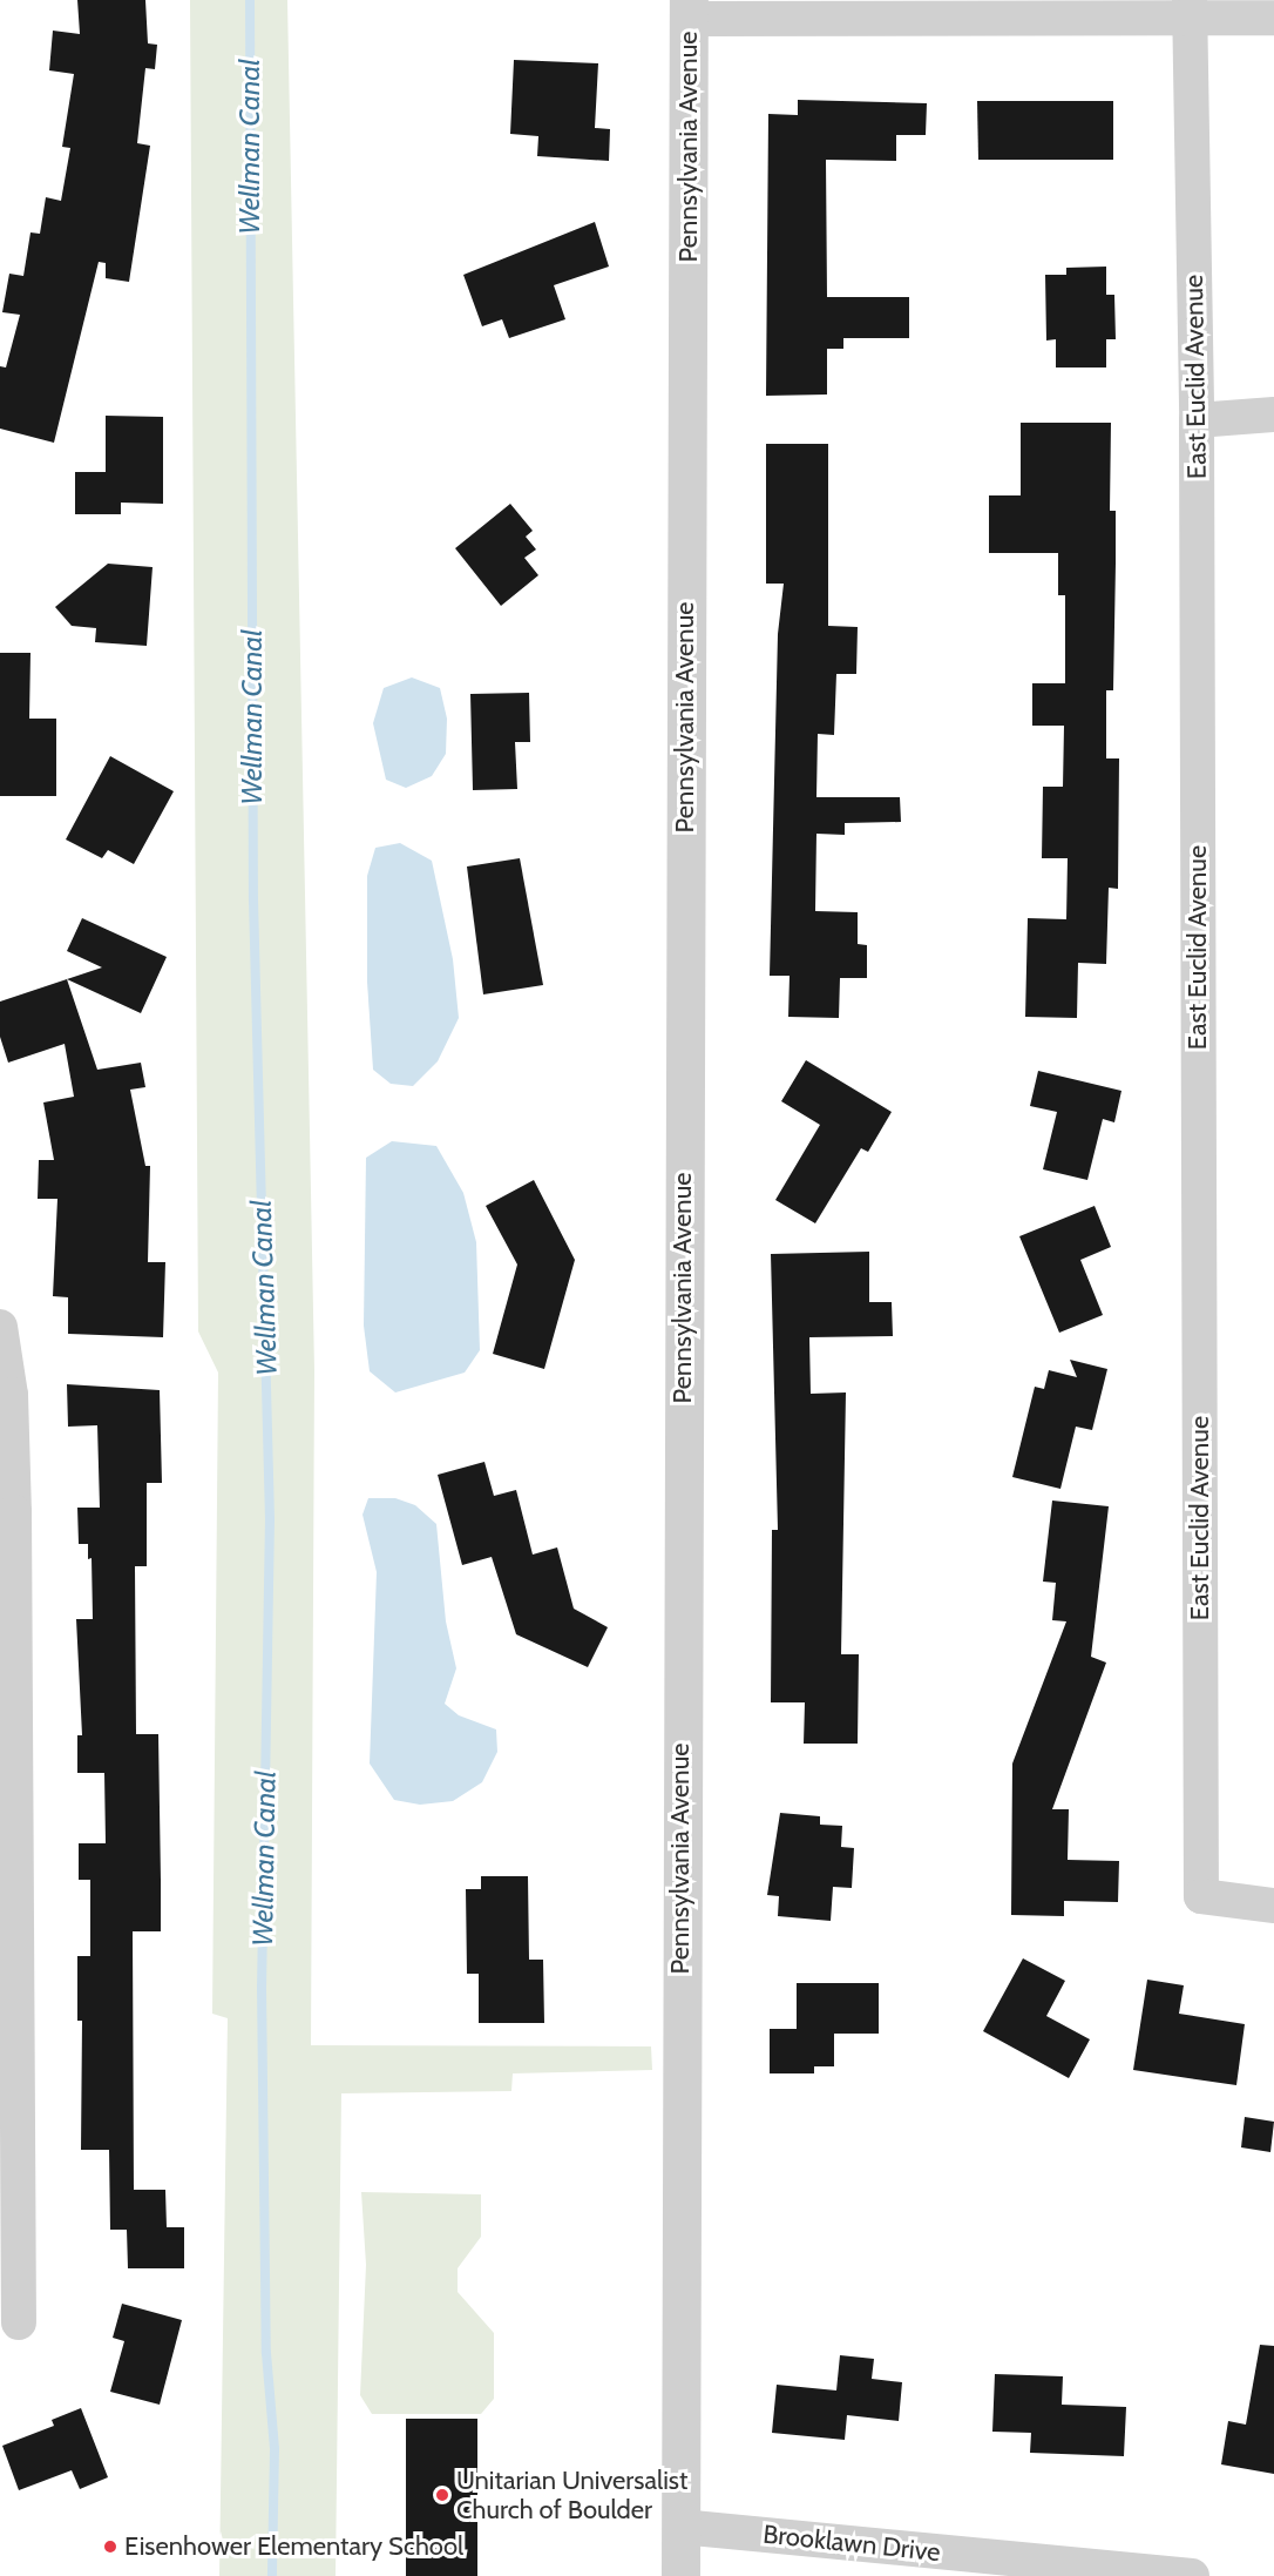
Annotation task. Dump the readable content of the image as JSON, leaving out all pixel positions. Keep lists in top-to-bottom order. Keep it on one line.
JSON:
{"streets":{"street":["Pennsylvania Avenue","East Euclid Avenue","Brooklawn Drive"]},"crossings":[["Pennsylvania Avenue","Brooklawn Drive"]],"water":["Wellman Canal"],"places":["Unitarian Universalist Church of Boulder","Eisenhower Elementary School"]}
